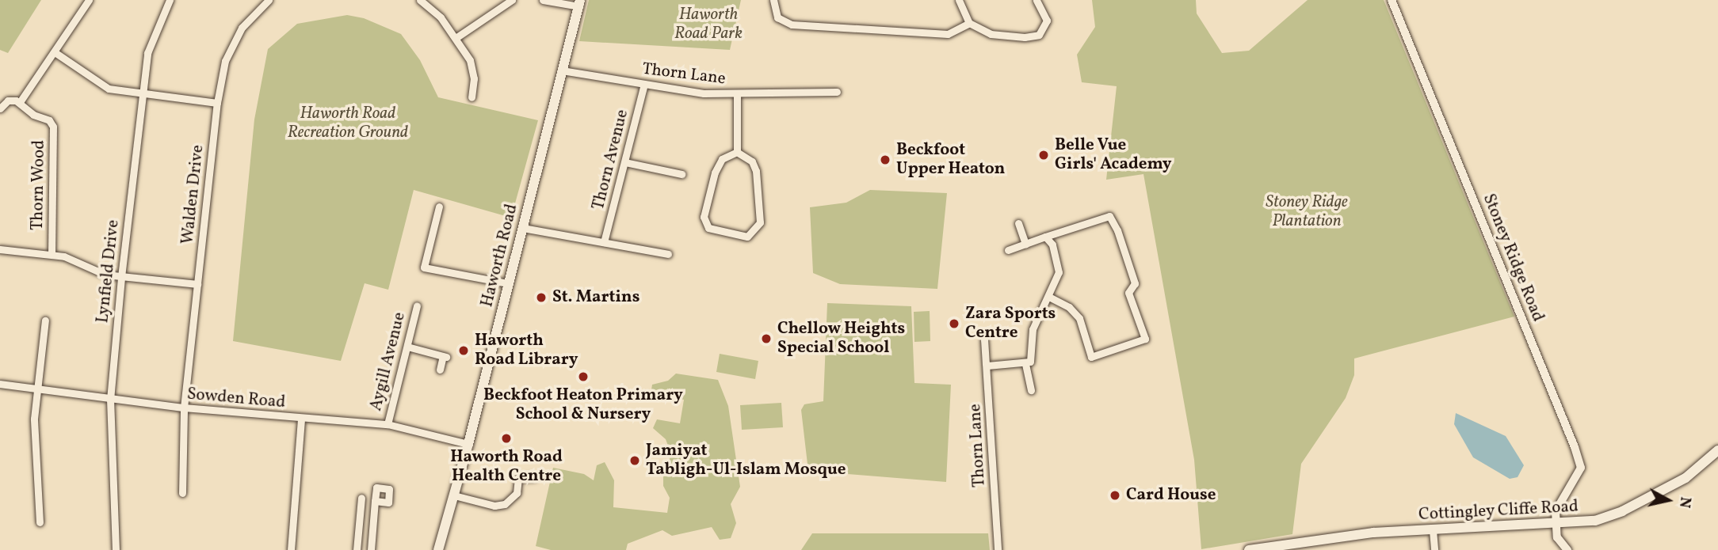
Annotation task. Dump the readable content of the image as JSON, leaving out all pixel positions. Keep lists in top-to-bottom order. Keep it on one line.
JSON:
{"streets":{"main road":["Haworth Road","Cottingley Cliffe Road"],"street":["Thorn Lane","Thorn Avenue","Thorn Wood","Walden Drive","Stoney Ridge Road","Lynfield Drive","Aygill Avenue","Sowden Road"]},"crossings":[["Thorn Lane","Thorn Avenue"],["Thorn Lane","Haworth Road"],["Walden Drive","Sowden Road"],["Haworth Road","Sowden Road"],["Stoney Ridge Road","Cottingley Cliffe Road"],["Lynfield Drive","Sowden Road"],["Aygill Avenue","Sowden Road"]],"parks":["Haworth Road Park","Haworth Road Recreation Ground","Stoney Ridge Plantation"],"places":["Belle Vue Girls' Academy","Beckfoot Upper Heaton","St. Martins","Zara Sports Centre","Chellow Heights Special School","Haworth Road Library","Beckfoot Heaton Primary School & Nursery","Haworth Road Health Centre","Jamiyat Tabligh-Ul-Islam Mosque","Card House"],"north":"right"}
